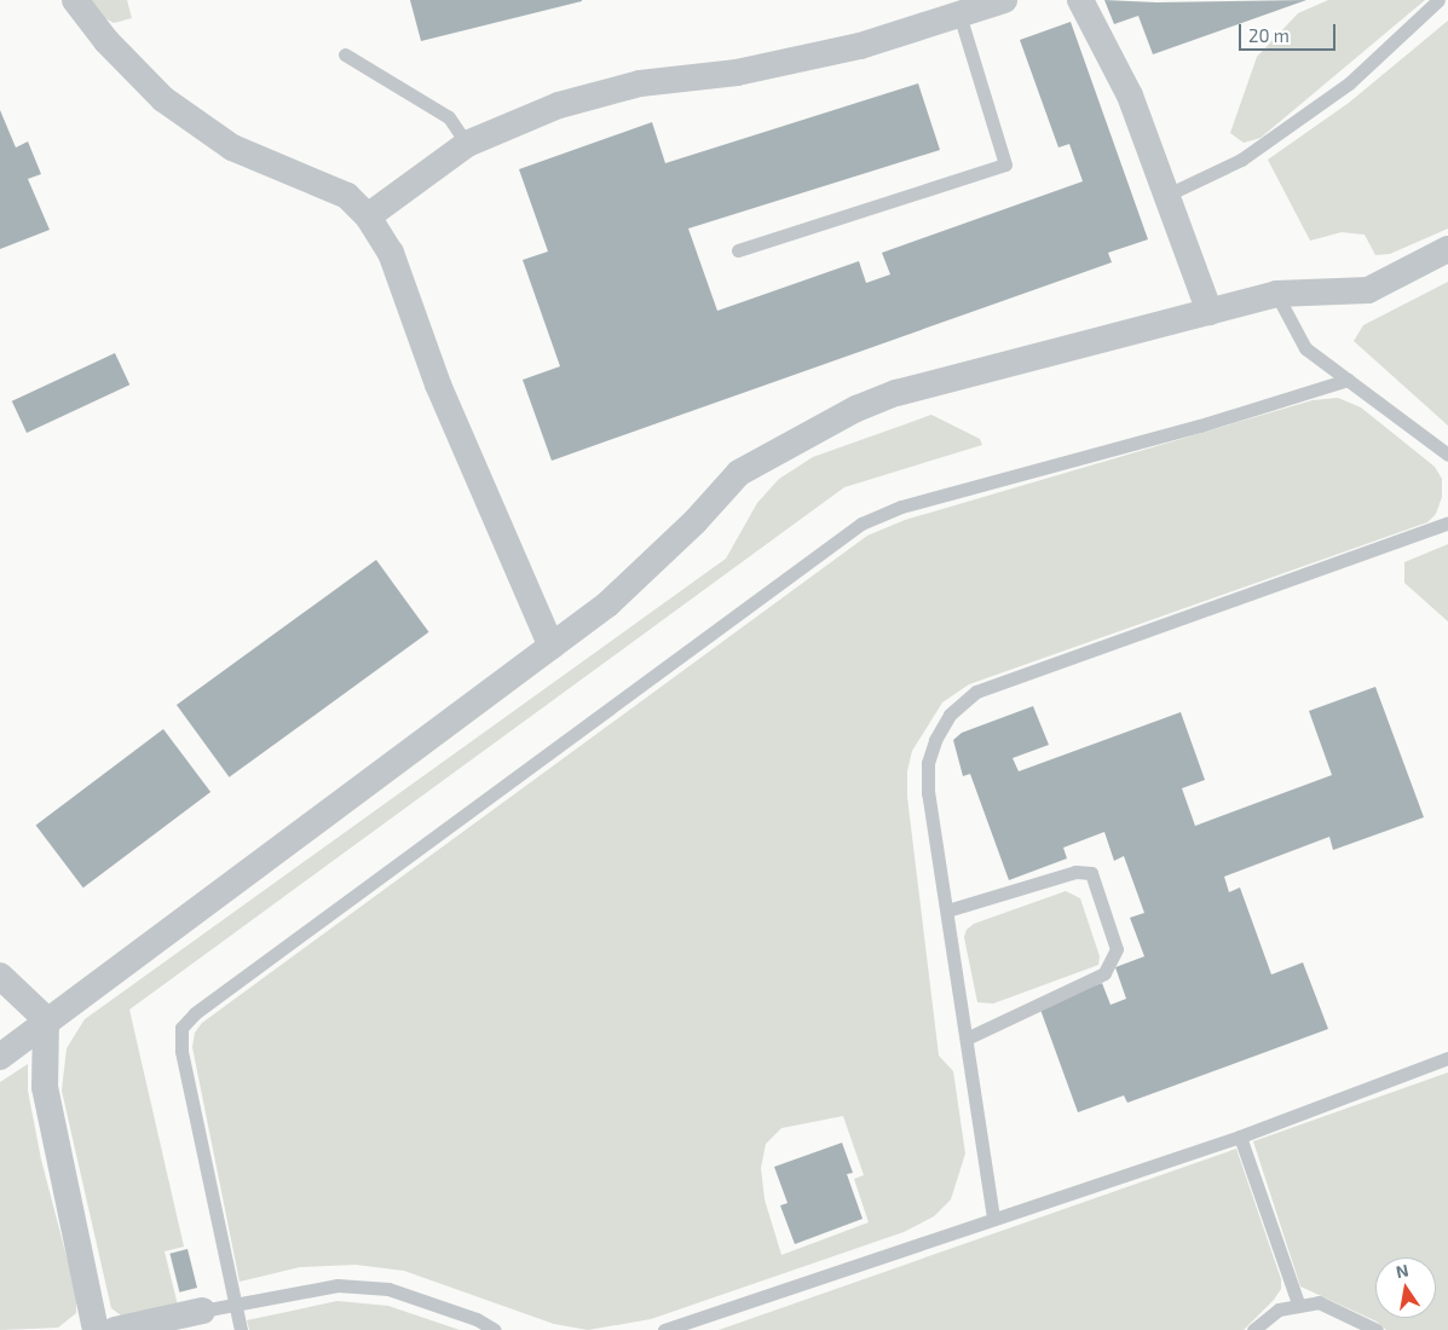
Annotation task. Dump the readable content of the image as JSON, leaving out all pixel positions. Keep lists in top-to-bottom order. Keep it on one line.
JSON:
{"scale_bar":"20 m","north":"top"}
